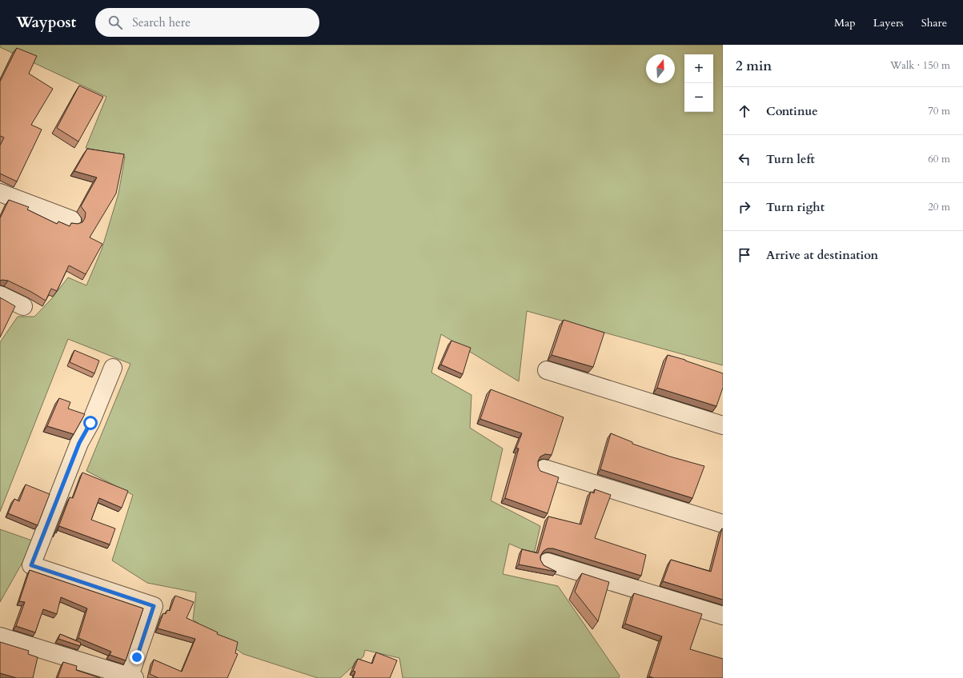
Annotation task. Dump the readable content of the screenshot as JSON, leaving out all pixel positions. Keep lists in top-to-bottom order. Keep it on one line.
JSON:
{"north":"top","page":{"header":"Waypost","search":"Search here","nav":["Map","Layers","Share"],"heading":["2 min","Walk · 150 m"],"map_buttons":["+","−"],"list":[["Continue","70 m"],["Turn left","60 m"],["Turn right","20 m"],"Arrive at destination"]}}
